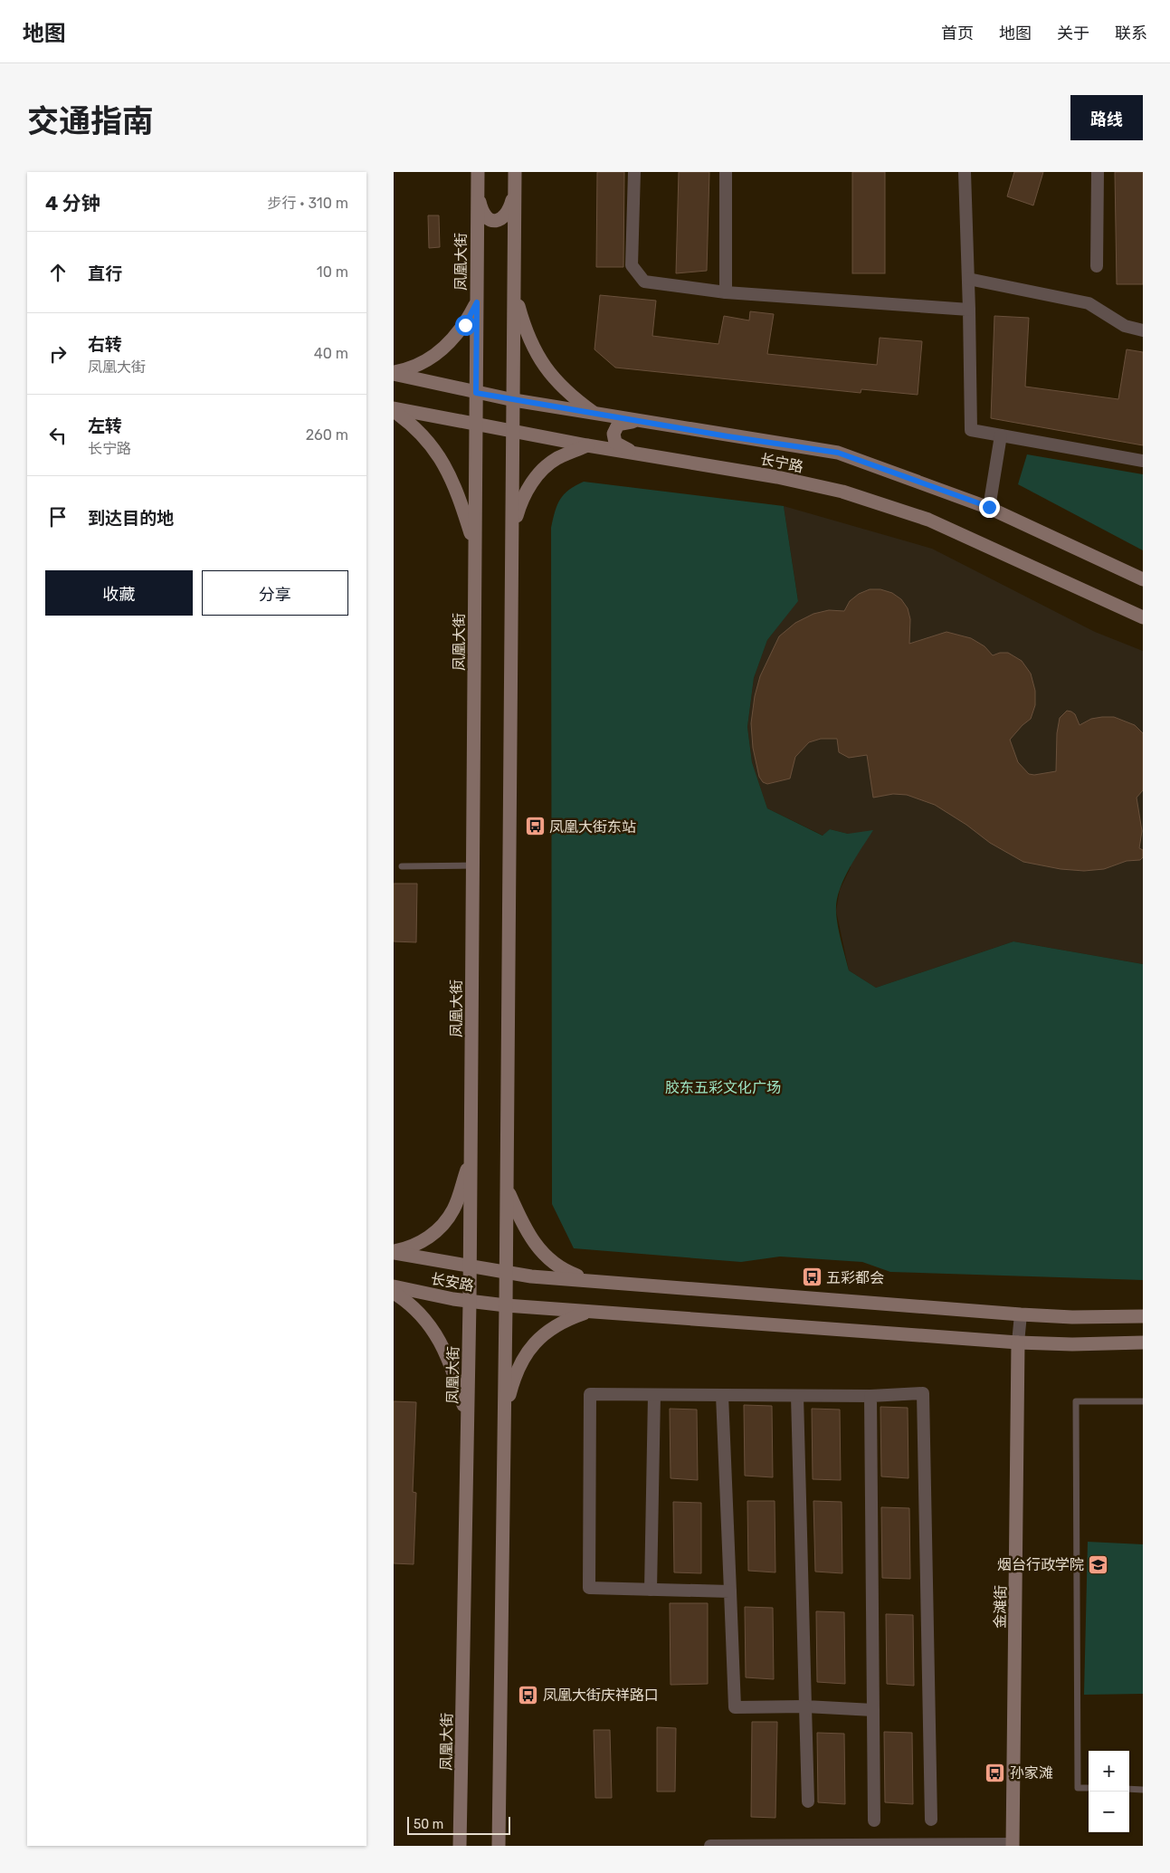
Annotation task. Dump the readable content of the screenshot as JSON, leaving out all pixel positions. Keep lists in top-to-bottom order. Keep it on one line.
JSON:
{"streets":{"main road":["凤凰大街","长宁路","长安路","金滩街"]},"crossings":[["凤凰大街","长宁路"],["凤凰大街","长安路"],["长安路","金滩街"]],"parks":["胶东五彩文化广场"],"places":{"bus stop":["凤凰大街东站","五彩都会","凤凰大街庆祥路口","孙家滩"],"school or university":["烟台行政学院"]},"scale_bar":"50 m","page":{"header":"地图","nav":["首页","地图","关于","联系"],"title":"交通指南","buttons":["路线",["收藏","分享"]],"heading":["4 分钟","步行 · 310 m"],"list":[["直行","10 m"],["右转","凤凰大街","40 m"],["左转","长宁路","260 m"],"到达目的地"],"map_buttons":["+","−"],"scale":"50 m"}}
